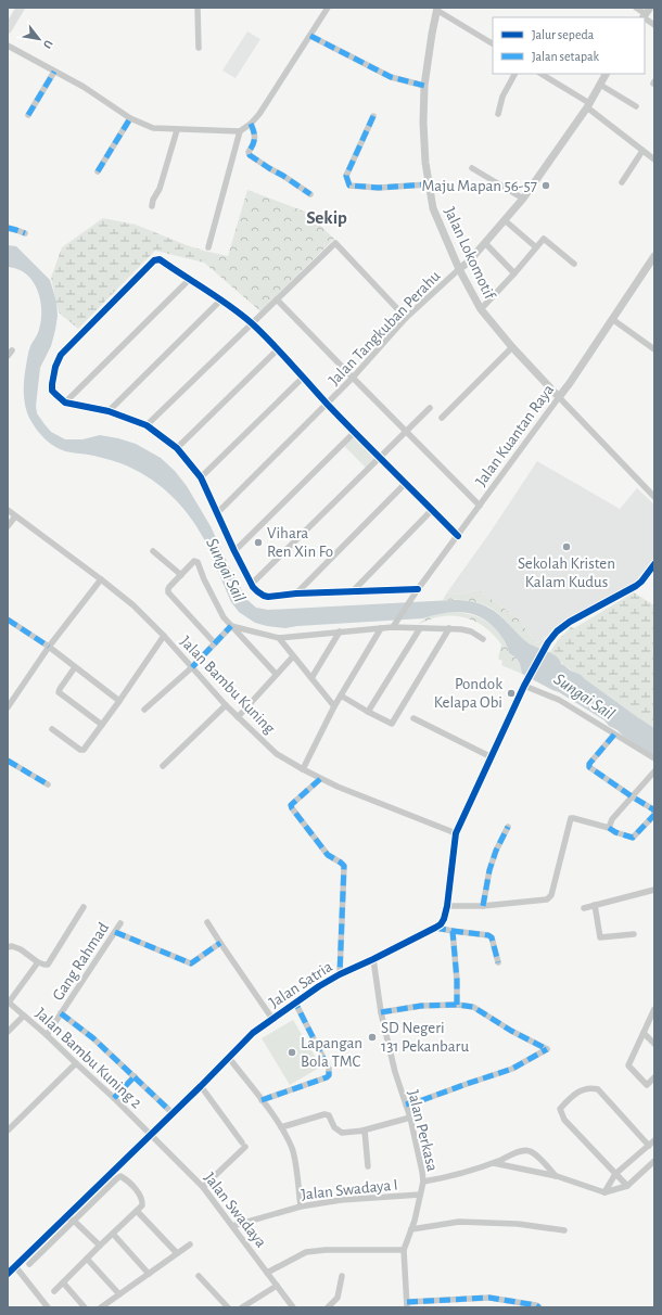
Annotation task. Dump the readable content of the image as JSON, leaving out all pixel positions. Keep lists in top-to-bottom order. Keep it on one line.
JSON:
{"streets":{"street":["Jalan Lokomotif","Jalan Tangkuban Perahu","Jalan Kuantan Raya","Jalan Bambu Kuning","Gang Rahmad","Jalan Satria","Jalan Bambu Kuning 2","Jalan Perkasa","Jalan Swadaya I","Jalan Swadaya"]},"crossings":[["Jalan Lokomotif","Jalan Tangkuban Perahu"],["Jalan Lokomotif","Jalan Kuantan Raya"],["Gang Rahmad","Jalan Bambu Kuning 2"],["Jalan Satria","Jalan Bambu Kuning 2"],["Jalan Satria","Jalan Perkasa"],["Jalan Satria","Jalan Swadaya"],["Jalan Bambu Kuning 2","Jalan Swadaya"],["Jalan Perkasa","Jalan Swadaya I"],["Jalan Swadaya I","Jalan Swadaya"]],"districts":["Sekip"],"water":["Sungai Sail"],"places":["Maju Mapan 56-57","Vihara Ren Xin Fo","Sekolah Kristen Kalam Kudus","Pondok Kelapa Obi","SD Negeri 131 Pekanbaru","Lapangan Bola TMC"],"legend":["Jalur sepeda","Jalan setapak"],"north":"bottom right"}
